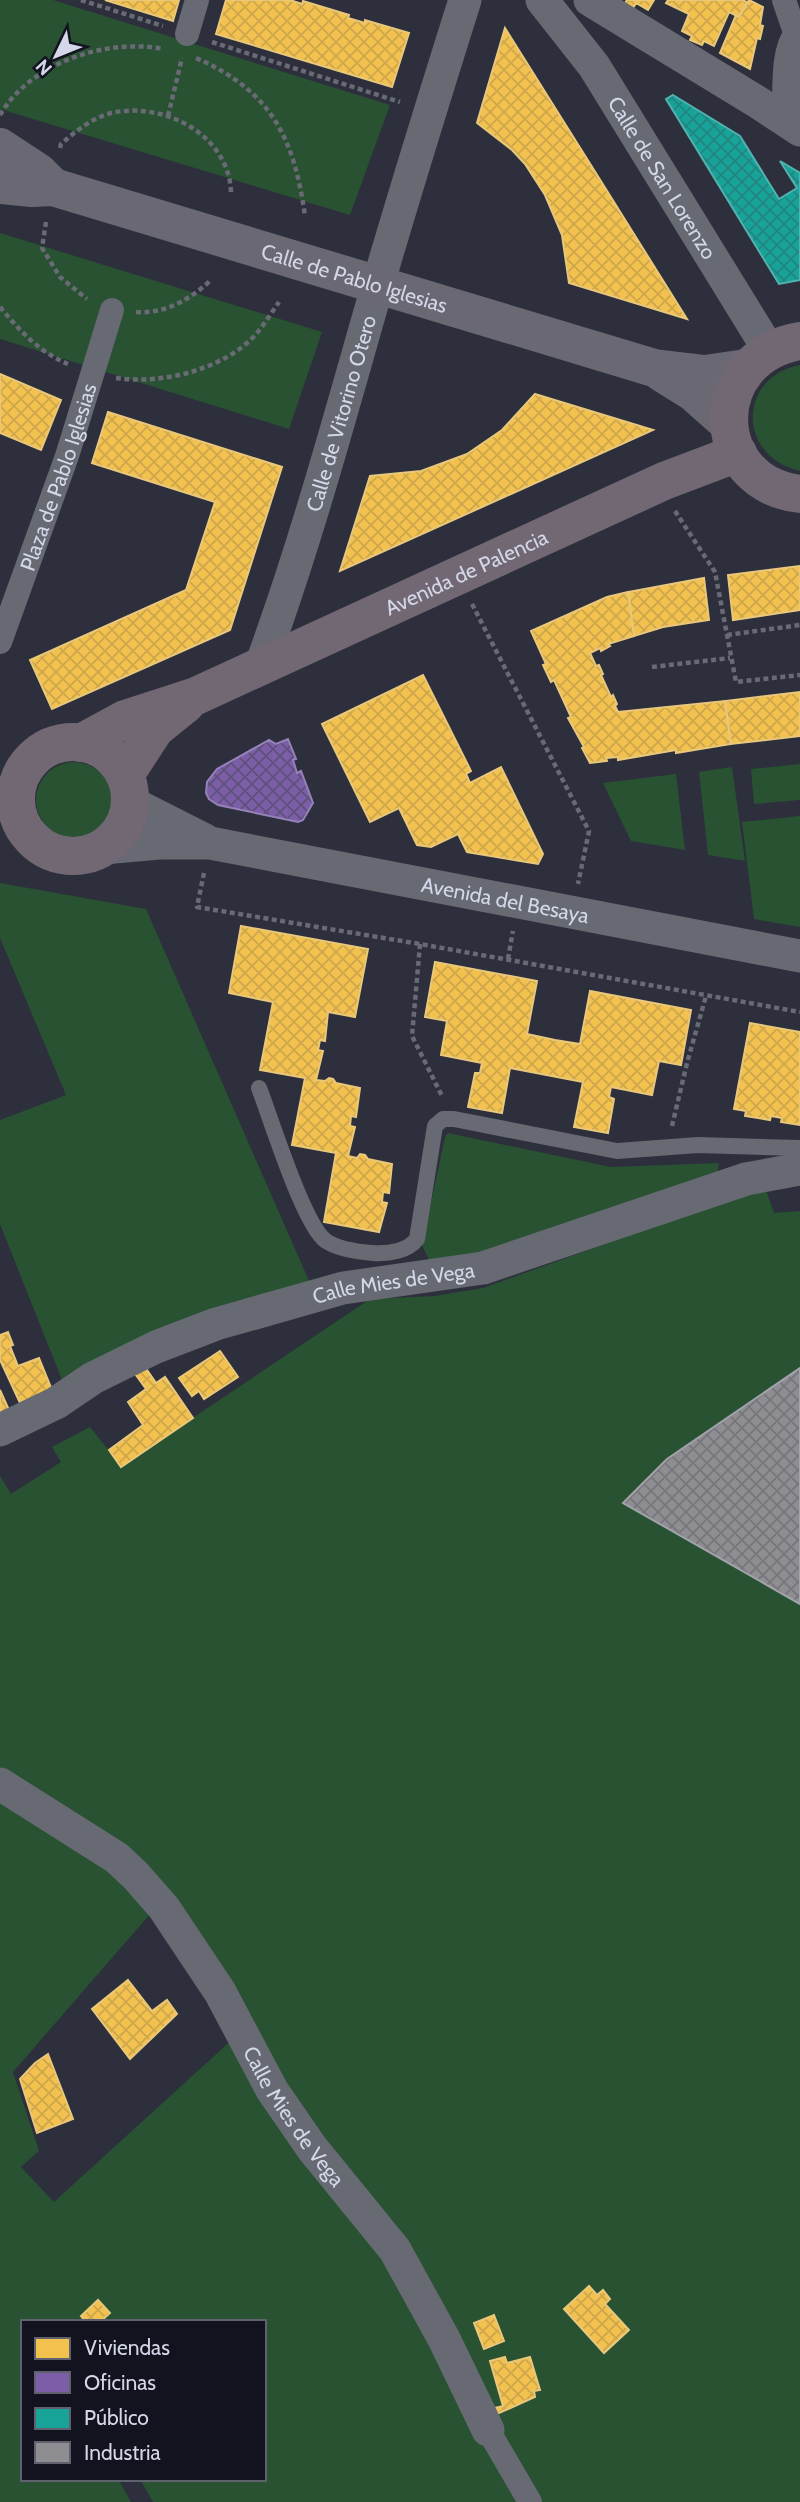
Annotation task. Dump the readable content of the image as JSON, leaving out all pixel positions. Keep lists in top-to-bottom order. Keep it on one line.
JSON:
{"streets":{"highway":["Avenida de Palencia"],"main road":["Calle de Pablo Iglesias"],"street":["Calle de San Lorenzo","Calle de Vitorino Otero","Plaza de Pablo Iglesias","Avenida del Besaya","Calle Mies de Vega"]},"crossings":[["Calle de San Lorenzo","Calle de Pablo Iglesias"],["Calle de Pablo Iglesias","Calle de Vitorino Otero"],["Calle de Pablo Iglesias","Avenida de Palencia"],["Calle de Vitorino Otero","Avenida de Palencia"],["Avenida de Palencia","Avenida del Besaya"]],"legend":["Viviendas","Oficinas","Público","Industria"],"north":"bottom left"}
